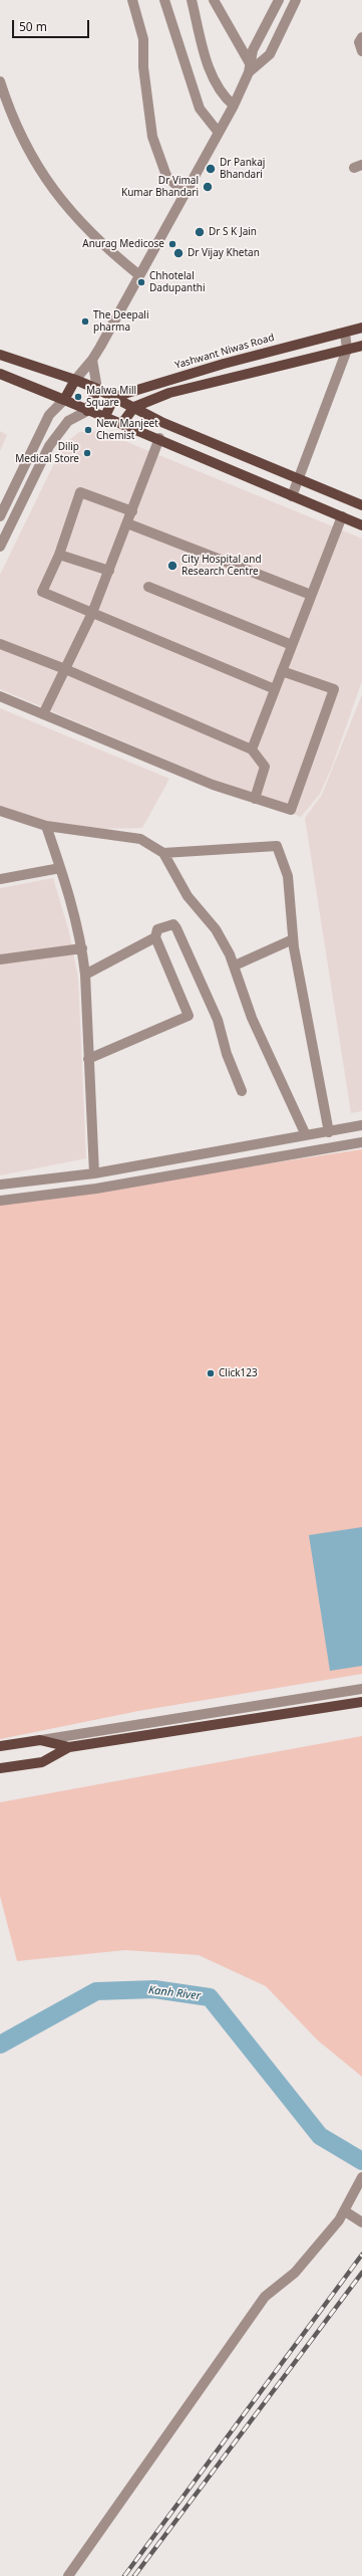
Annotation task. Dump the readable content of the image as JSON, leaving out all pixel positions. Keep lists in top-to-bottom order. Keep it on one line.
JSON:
{"streets":{"main road":["Yashwant Niwas Road"]},"water":["Kanh River"],"places":["Dr Pankaj Bhandari","Dr Vimal Kumar Bhandari","Dr S K Jain","Anurag Medicose","Dr Vijay Khetan","Chhotelal Dadupanthi","The Deepali pharma","Malwa Mill Square","New Manjeet Chemist","Dilip Medical Store","City Hospital and Research Centre","Click123"],"scale_bar":"50 m"}
